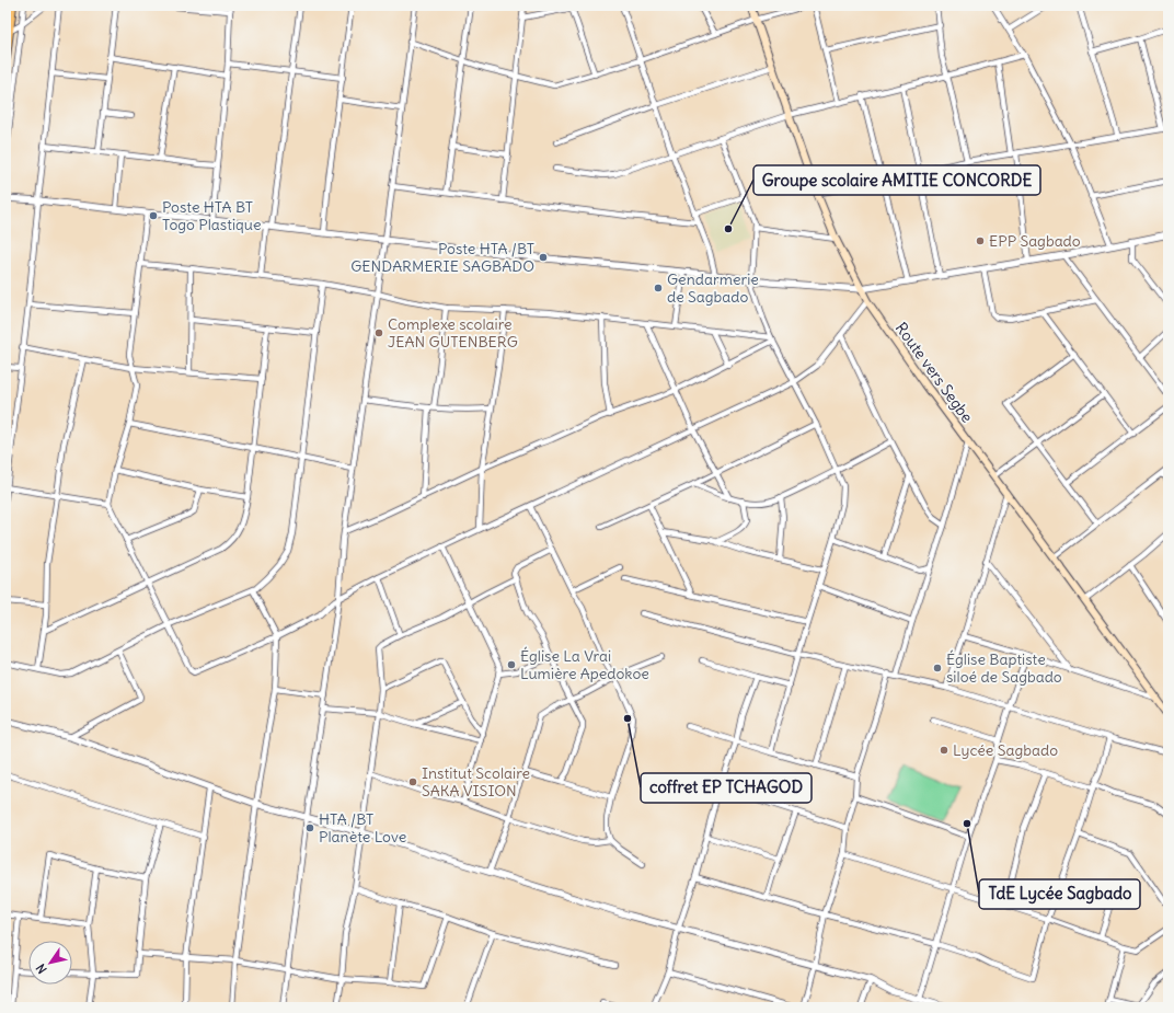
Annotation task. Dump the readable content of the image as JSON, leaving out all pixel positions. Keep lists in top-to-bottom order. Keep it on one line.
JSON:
{"streets":{"main road":["Route vers Segbe"]},"places":["Poste HTA BT Togo Plastique","Groupe scolaire AMITIE CONCORDE","EPP Sagbado","Poste HTA /BT GENDARMERIE SAGBADO","Gendarmerie de Sagbado","Complexe scolaire JEAN GUTENBERG","Église La Vrai Lumière Apedokoe","Église Baptiste siloé de Sagbado","coffret EP TCHAGOD","Lycée Sagbado","Institut Scolaire SAKA VISION","TdE Lycée Sagbado","HTA /BT Planète Love"],"north":"bottom left"}
